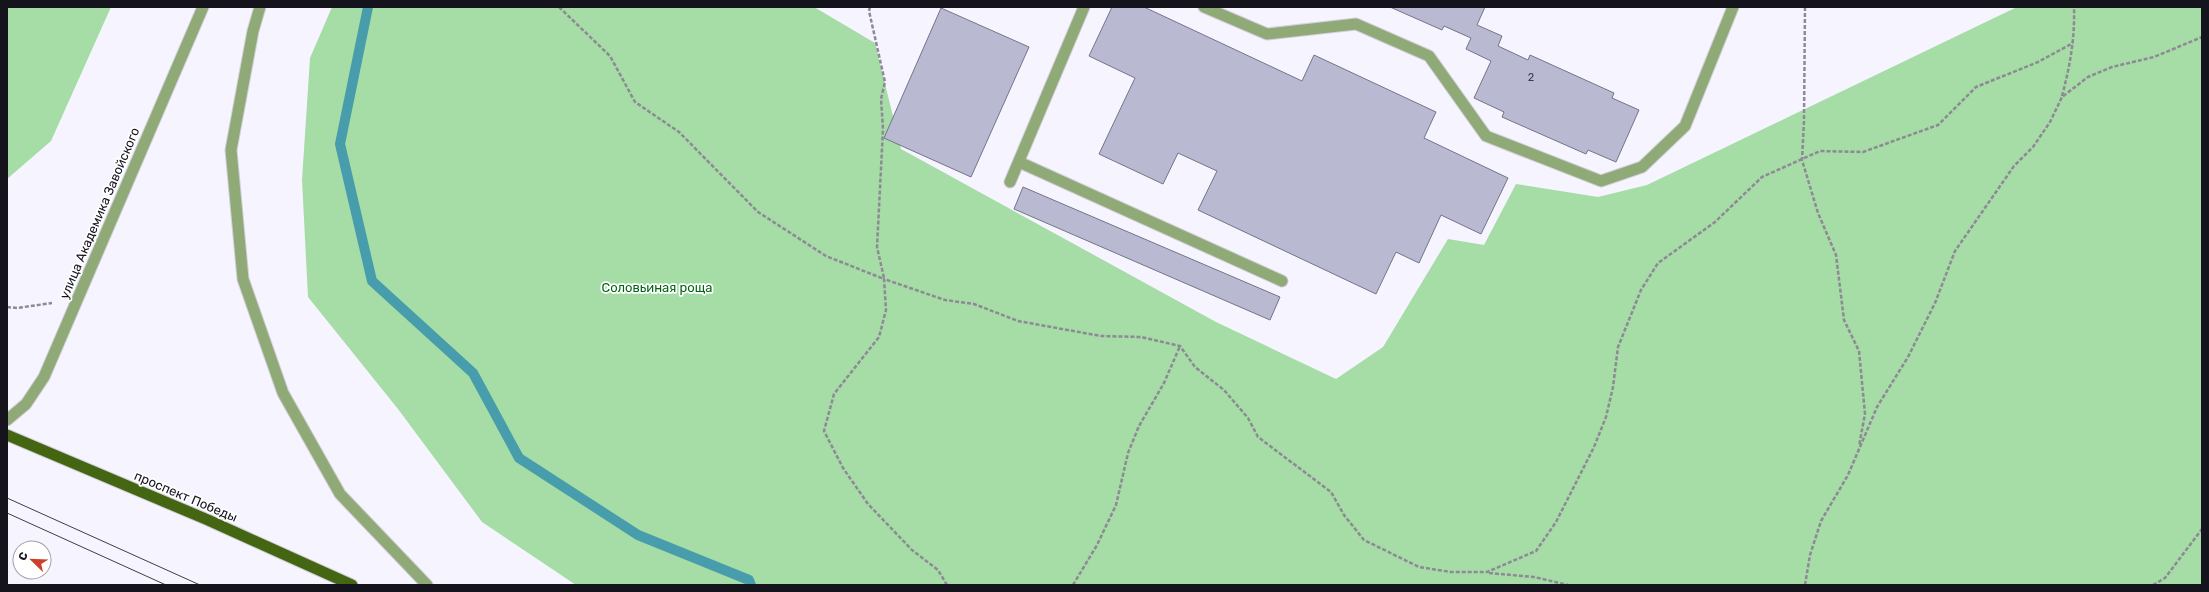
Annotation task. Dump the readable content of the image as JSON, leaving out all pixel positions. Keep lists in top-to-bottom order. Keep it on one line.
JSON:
{"streets":{"main road":["проспект Победы"],"street":["улица Академика Завойского"]},"parks":["Соловьиная роща"],"house_numbers":["2"],"north":"top left"}
